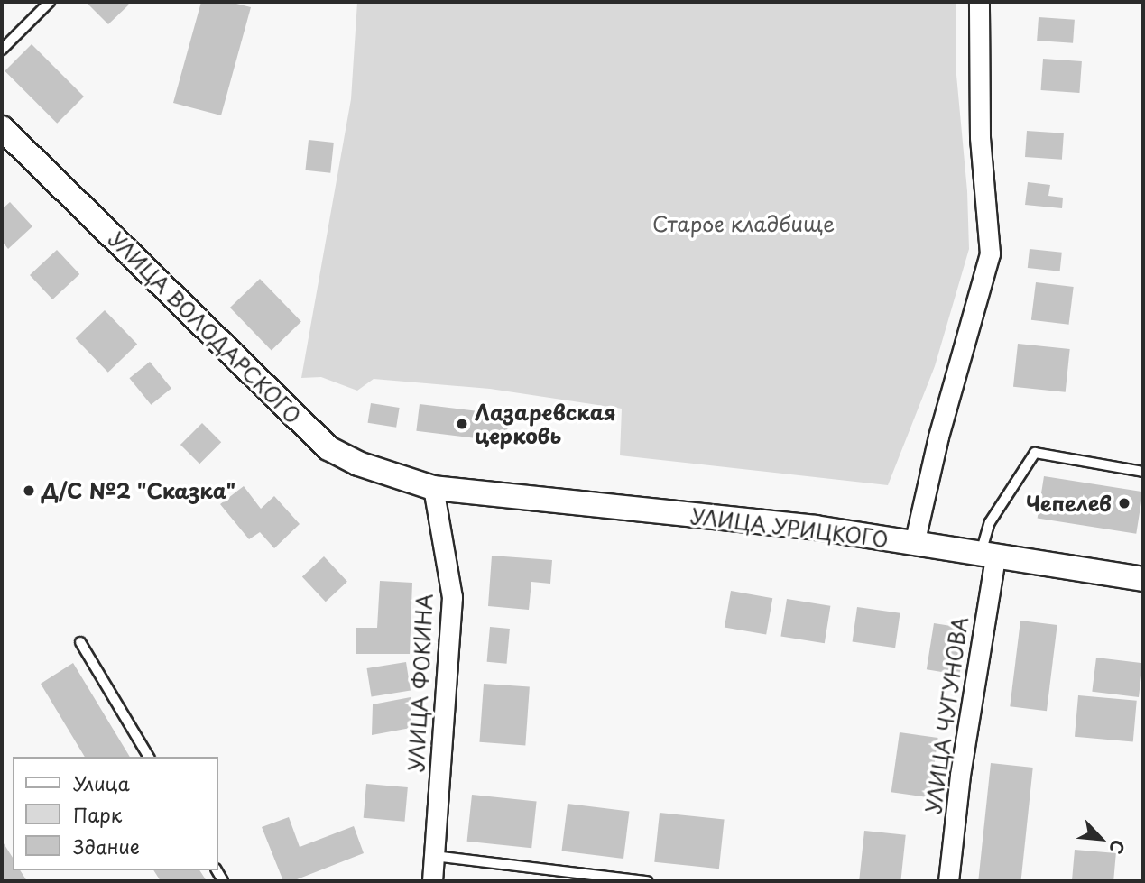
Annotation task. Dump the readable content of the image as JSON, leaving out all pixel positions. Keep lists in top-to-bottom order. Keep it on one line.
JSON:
{"streets":{"street":["УЛИЦА ВОЛОДАРСКОГО","УЛИЦА УРИЦКОГО","УЛИЦА ФОКИНА","УЛИЦА ЧУГУНОВА"]},"crossings":[["УЛИЦА ВОЛОДАРСКОГО","УЛИЦА УРИЦКОГО"],["УЛИЦА ВОЛОДАРСКОГО","УЛИЦА ФОКИНА"],["УЛИЦА УРИЦКОГО","УЛИЦА ФОКИНА"],["УЛИЦА УРИЦКОГО","УЛИЦА ЧУГУНОВА"]],"parks":["Старое кладбище"],"places":["Лазаревская церковь","Д/С №2 \"Сказка\"","Чепелев"],"legend":["Улица","Парк","Здание"],"north":"bottom right"}
